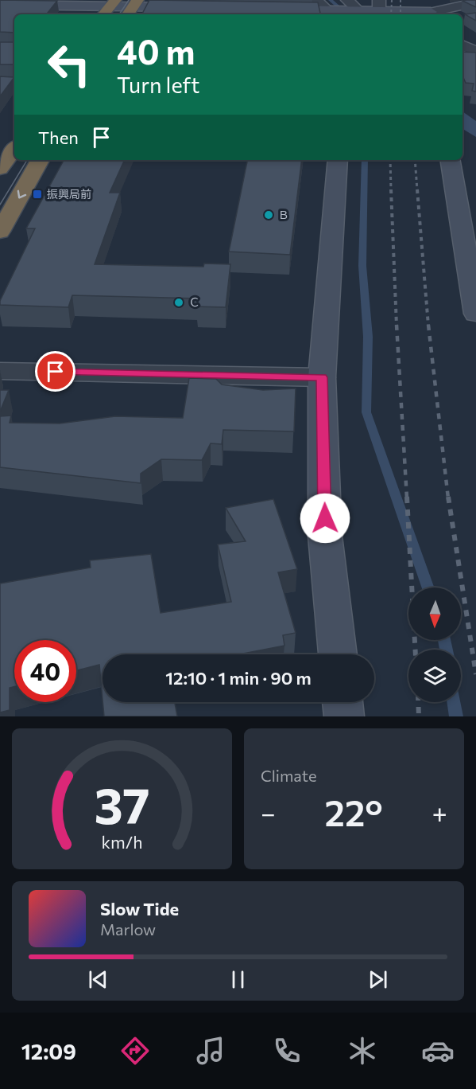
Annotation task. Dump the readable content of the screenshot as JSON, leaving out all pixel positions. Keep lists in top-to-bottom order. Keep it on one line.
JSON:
{"places":{"transit":["振興局前"],"other":["Ｂ","Ｃ"]},"north":"bottom","page":{"turn":["40 m","Turn left"],"then":"Then","limit":"40","trip":"12:10 · 1 min · 90 m","tile":"Climate","heat":["−","22°","+"],"song":["Slow Tide","Marlow"],"tabs":"12:09","gauge":["37","km/h"]}}
